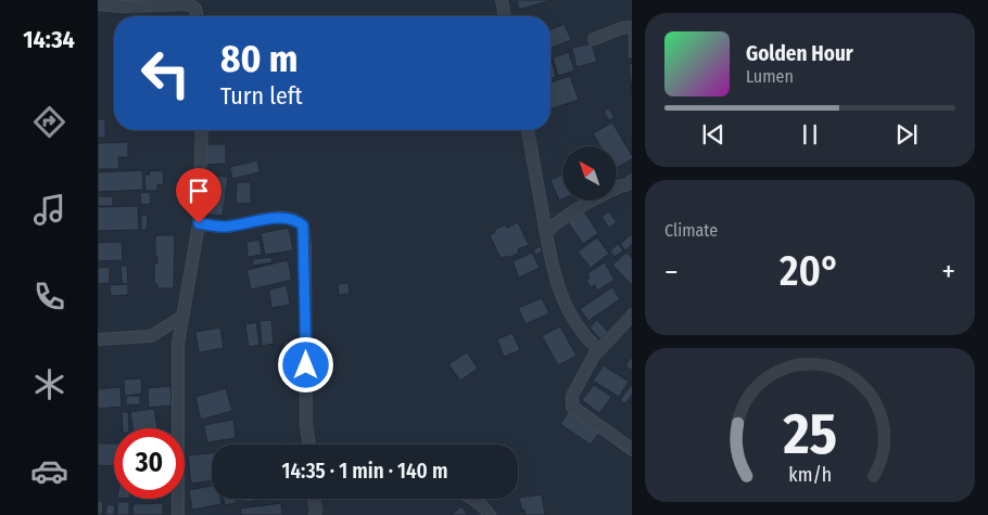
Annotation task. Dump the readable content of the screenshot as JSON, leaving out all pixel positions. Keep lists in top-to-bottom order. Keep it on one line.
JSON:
{"north":"top left","page":{"tabs":"14:34","turn":["80 m","Turn left"],"song":["Golden Hour","Lumen"],"tile":"Climate","heat":["−","20°","+"],"limit":"30","trip":"14:35 · 1 min · 140 m","gauge":["25","km/h"]}}
